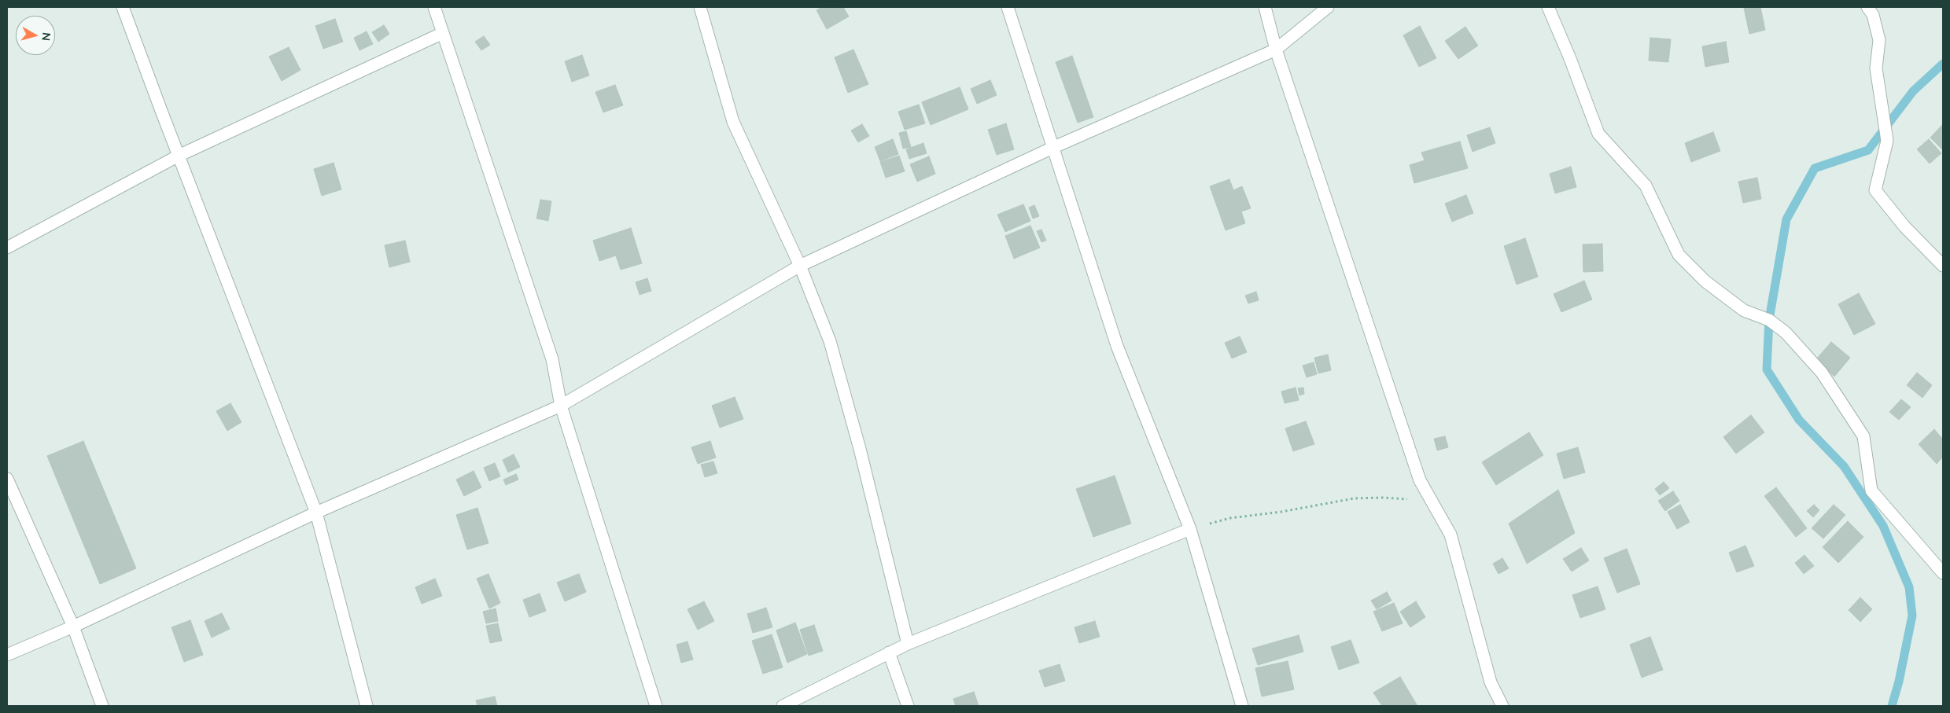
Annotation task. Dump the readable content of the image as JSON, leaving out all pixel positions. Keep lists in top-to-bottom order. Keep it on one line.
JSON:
{"north":"right"}
